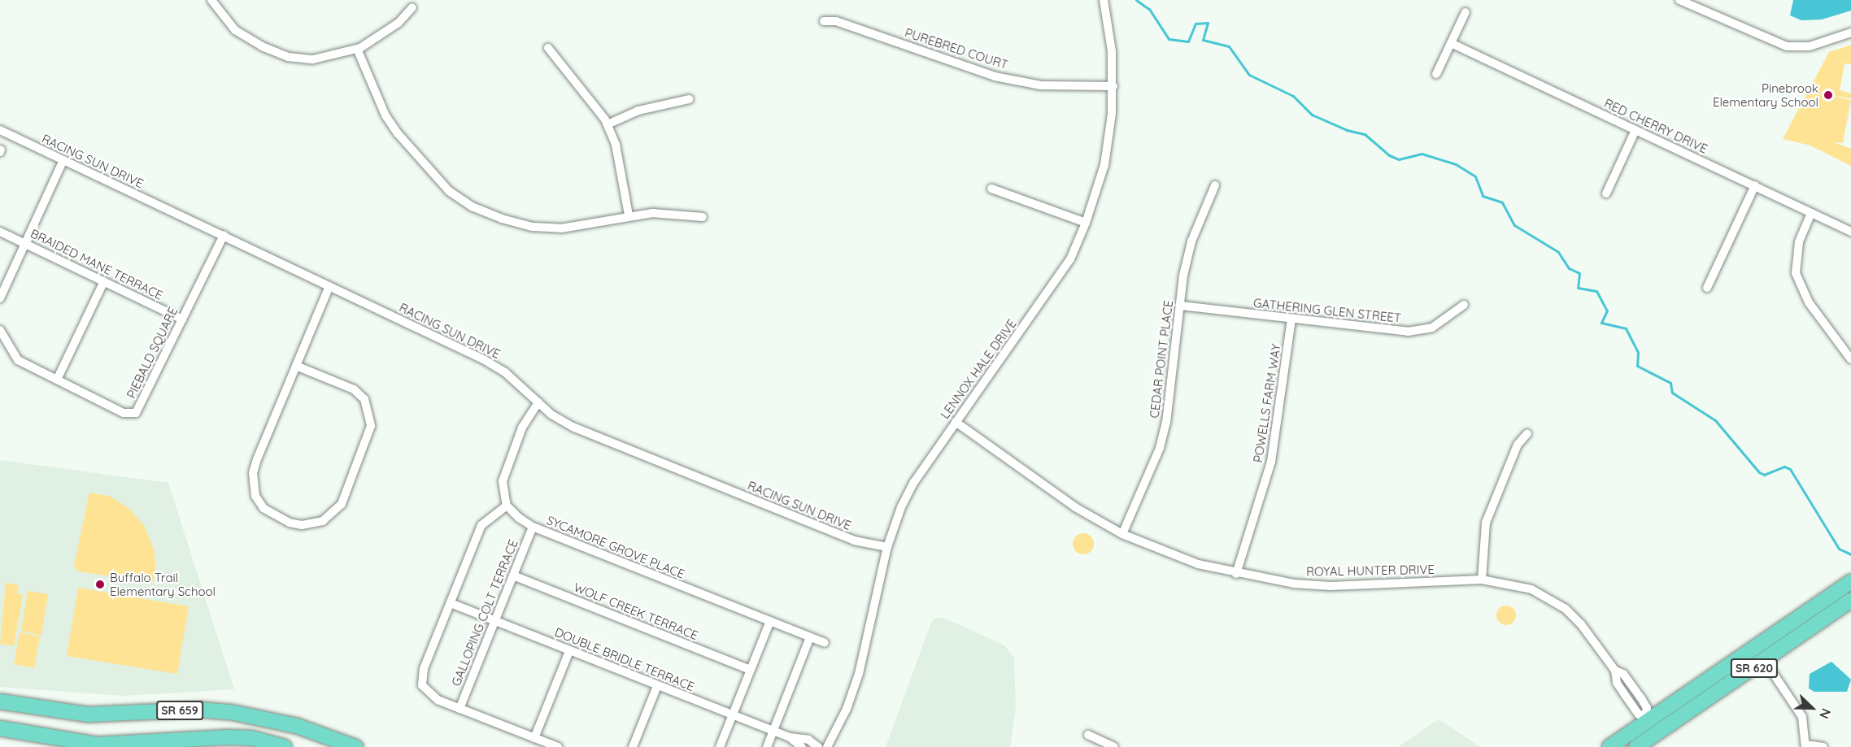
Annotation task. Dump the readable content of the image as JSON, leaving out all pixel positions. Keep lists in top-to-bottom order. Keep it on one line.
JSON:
{"streets":{"main road":["SR 620","SR 659"],"street":["PUREBRED COURT","RED CHERRY DRIVE","RACING SUN DRIVE","BRAIDED MANE TERRACE","GATHERING GLEN STREET","PIEBALD SQUARE","CEDAR POINT PLACE","LENNOX HALE DRIVE","POWELLS FARM WAY","SYCAMORE GROVE PLACE","ROYAL HUNTER DRIVE","WOLF CREEK TERRACE","GALLOPING COLT TERRACE","DOUBLE BRIDLE TERRACE"]},"crossings":[["PUREBRED COURT","LENNOX HALE DRIVE"],["RACING SUN DRIVE","PIEBALD SQUARE"],["RACING SUN DRIVE","LENNOX HALE DRIVE"],["BRAIDED MANE TERRACE","PIEBALD SQUARE"],["GATHERING GLEN STREET","CEDAR POINT PLACE"],["GATHERING GLEN STREET","POWELLS FARM WAY"],["CEDAR POINT PLACE","ROYAL HUNTER DRIVE"],["LENNOX HALE DRIVE","ROYAL HUNTER DRIVE"],["POWELLS FARM WAY","ROYAL HUNTER DRIVE"],["SYCAMORE GROVE PLACE","GALLOPING COLT TERRACE"],["ROYAL HUNTER DRIVE","SR 620"],["WOLF CREEK TERRACE","GALLOPING COLT TERRACE"],["GALLOPING COLT TERRACE","DOUBLE BRIDLE TERRACE"]],"places":["Pinebrook Elementary School","Buffalo Trail Elementary School"],"north":"bottom right"}
